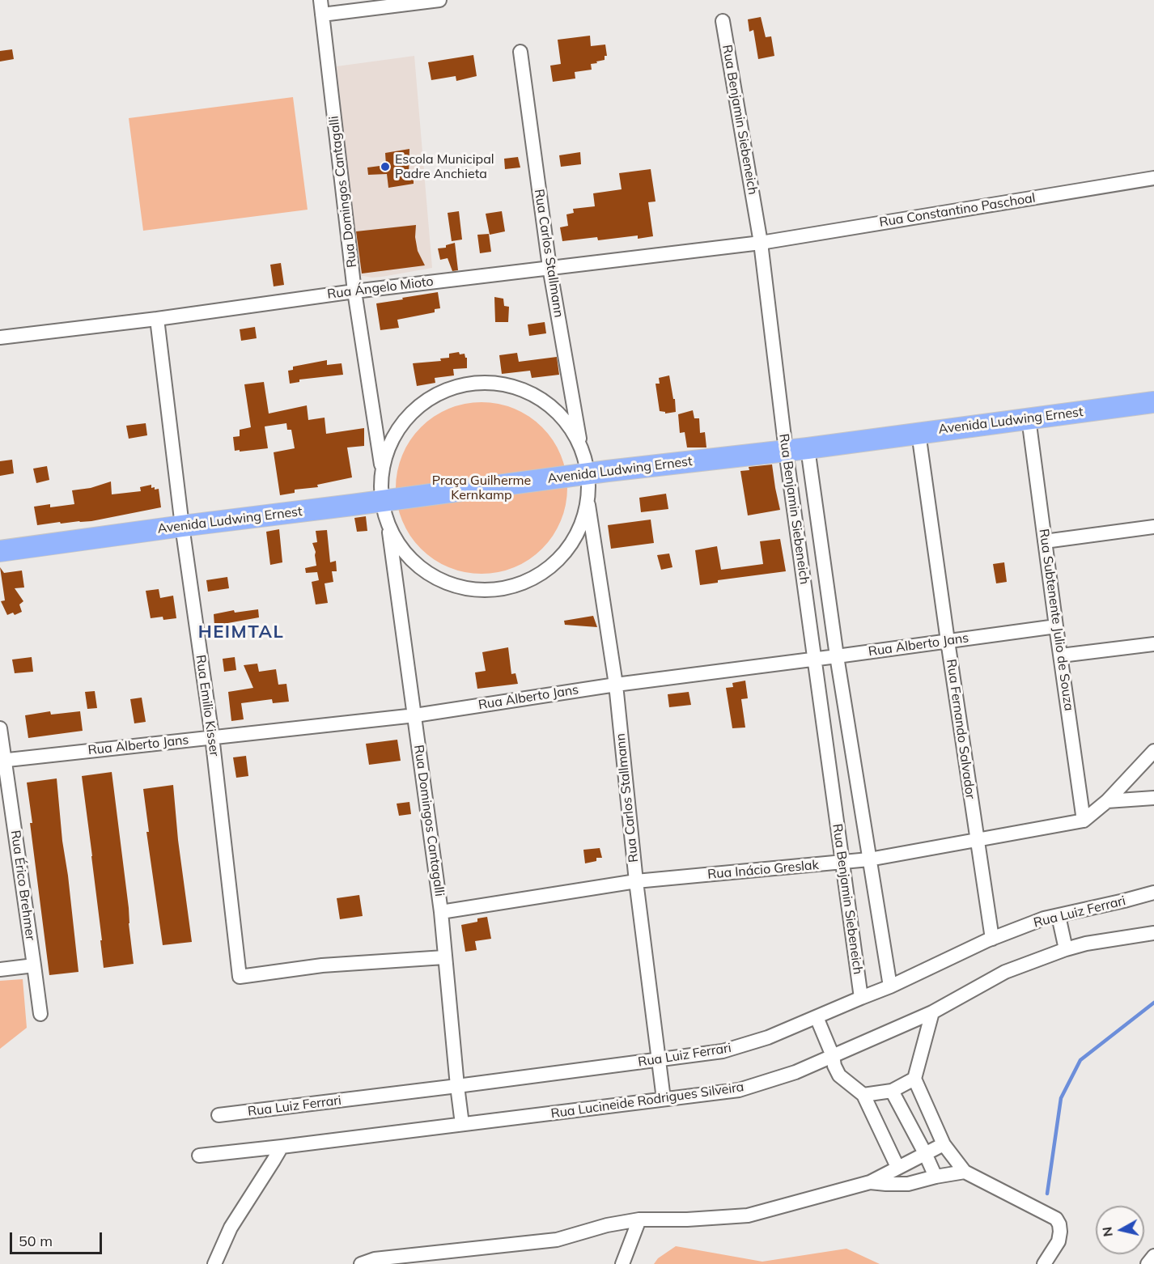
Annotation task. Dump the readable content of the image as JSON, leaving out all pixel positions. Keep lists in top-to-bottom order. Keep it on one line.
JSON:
{"streets":{"highway":["Avenida Ludwing Ernest"],"street":["Rua Benjamin Siebeneich","Rua Domingos Cantagalli","Rua Constantino Paschoal","Rua Carlos Stallmann","Rua Ángelo Mioto","Rua Subtenente Julio de Souza","Rua Alberto Jans","Rua Emilio Kisser","Rua Fernando Salvador","Rua Inácio Greslak","Rua Érico Brehmer","Rua Luiz Ferrari","Rua Lucineide Rodrigues Silveira"]},"crossings":[["Rua Benjamin Siebeneich","Rua Constantino Paschoal"],["Rua Benjamin Siebeneich","Rua Ángelo Mioto"],["Rua Benjamin Siebeneich","Avenida Ludwing Ernest"],["Rua Benjamin Siebeneich","Rua Alberto Jans"],["Rua Benjamin Siebeneich","Rua Inácio Greslak"],["Rua Benjamin Siebeneich","Rua Luiz Ferrari"],["Rua Domingos Cantagalli","Rua Ángelo Mioto"],["Rua Domingos Cantagalli","Avenida Ludwing Ernest"],["Rua Domingos Cantagalli","Rua Alberto Jans"],["Rua Domingos Cantagalli","Rua Emilio Kisser"],["Rua Domingos Cantagalli","Rua Inácio Greslak"],["Rua Domingos Cantagalli","Rua Luiz Ferrari"],["Rua Domingos Cantagalli","Rua Lucineide Rodrigues Silveira"],["Rua Constantino Paschoal","Rua Ángelo Mioto"],["Rua Carlos Stallmann","Rua Ángelo Mioto"],["Rua Carlos Stallmann","Avenida Ludwing Ernest"],["Rua Carlos Stallmann","Rua Alberto Jans"],["Rua Carlos Stallmann","Rua Inácio Greslak"],["Rua Carlos Stallmann","Rua Luiz Ferrari"],["Rua Carlos Stallmann","Rua Lucineide Rodrigues Silveira"],["Rua Ángelo Mioto","Rua Emilio Kisser"],["Avenida Ludwing Ernest","Rua Subtenente Julio de Souza"],["Avenida Ludwing Ernest","Rua Emilio Kisser"],["Avenida Ludwing Ernest","Rua Fernando Salvador"],["Rua Subtenente Julio de Souza","Rua Alberto Jans"],["Rua Subtenente Julio de Souza","Rua Inácio Greslak"],["Rua Alberto Jans","Rua Emilio Kisser"],["Rua Alberto Jans","Rua Fernando Salvador"],["Rua Alberto Jans","Rua Érico Brehmer"],["Rua Fernando Salvador","Rua Inácio Greslak"],["Rua Fernando Salvador","Rua Luiz Ferrari"]],"districts":["HEIMTAL"],"parks":["Praça Guilherme Kernkamp"],"places":["Escola Municipal Padre Anchieta"],"scale_bar":"50 m","north":"left"}
